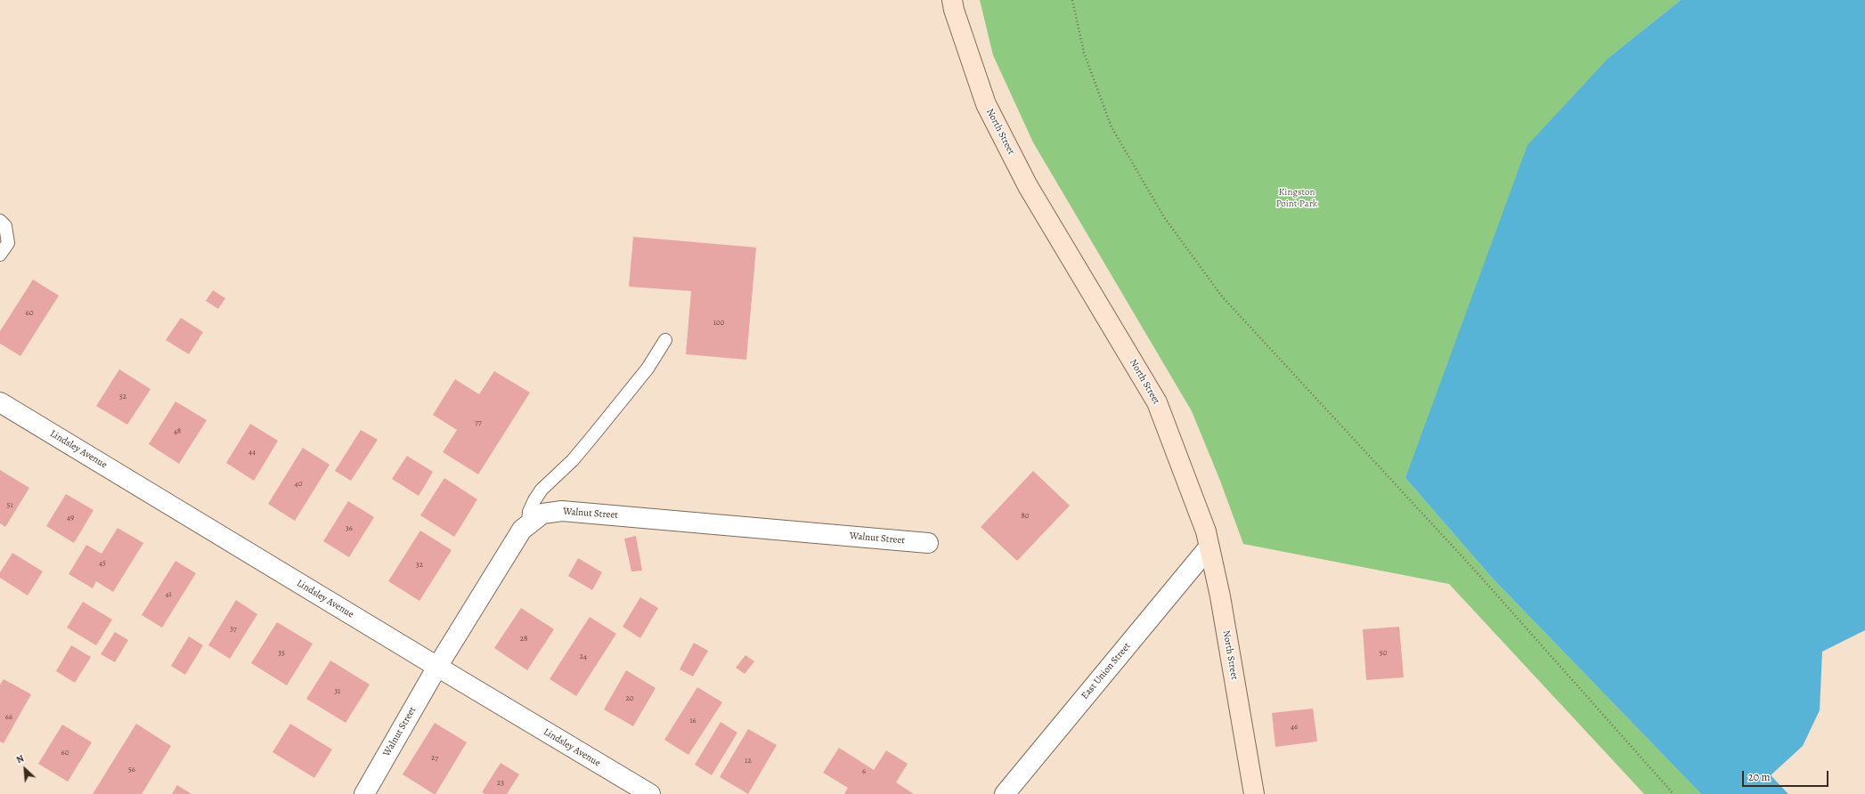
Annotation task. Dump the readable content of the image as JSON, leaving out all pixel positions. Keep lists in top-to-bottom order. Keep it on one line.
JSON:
{"streets":{"street":["North Street","Lindsley Avenue","Walnut Street","East Union Street"]},"crossings":[["North Street","East Union Street"],["Lindsley Avenue","Walnut Street"]],"parks":["Kingston Point Park"],"house_numbers":["60","100","52","77","48","44","40","51","80","49","36","45","32","41","37","28","35","50","24","31","20","66","16","46","60","27","12","56","6","23"],"scale_bar":"20 m","north":"top left"}
